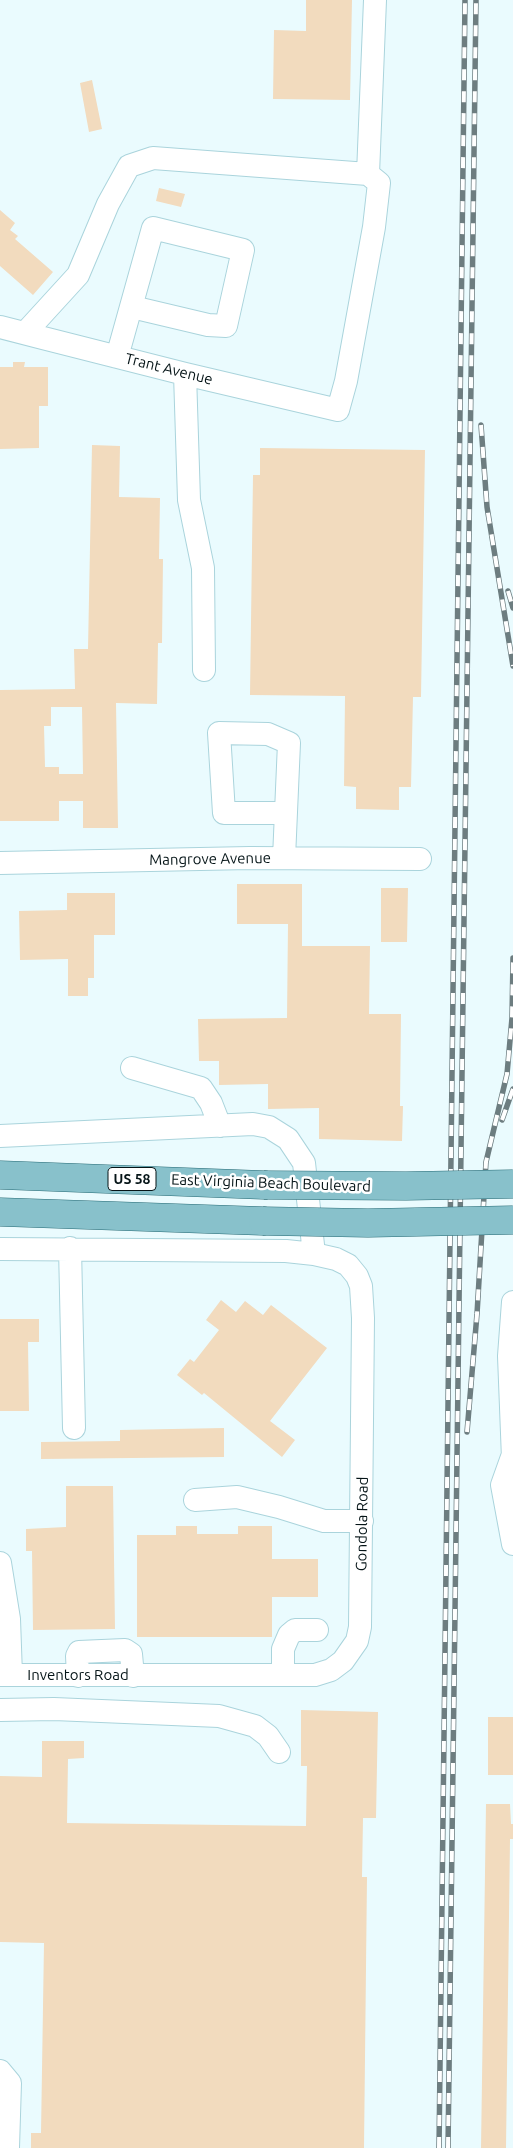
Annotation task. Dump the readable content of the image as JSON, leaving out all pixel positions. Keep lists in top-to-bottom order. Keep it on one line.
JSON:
{"streets":{"main road":["US 58","East Virginia Beach Boulevard"],"street":["Trant Avenue","Mangrove Avenue","Gondola Road","Inventors Road"]},"crossings":[["Gondola Road","Inventors Road"]]}
